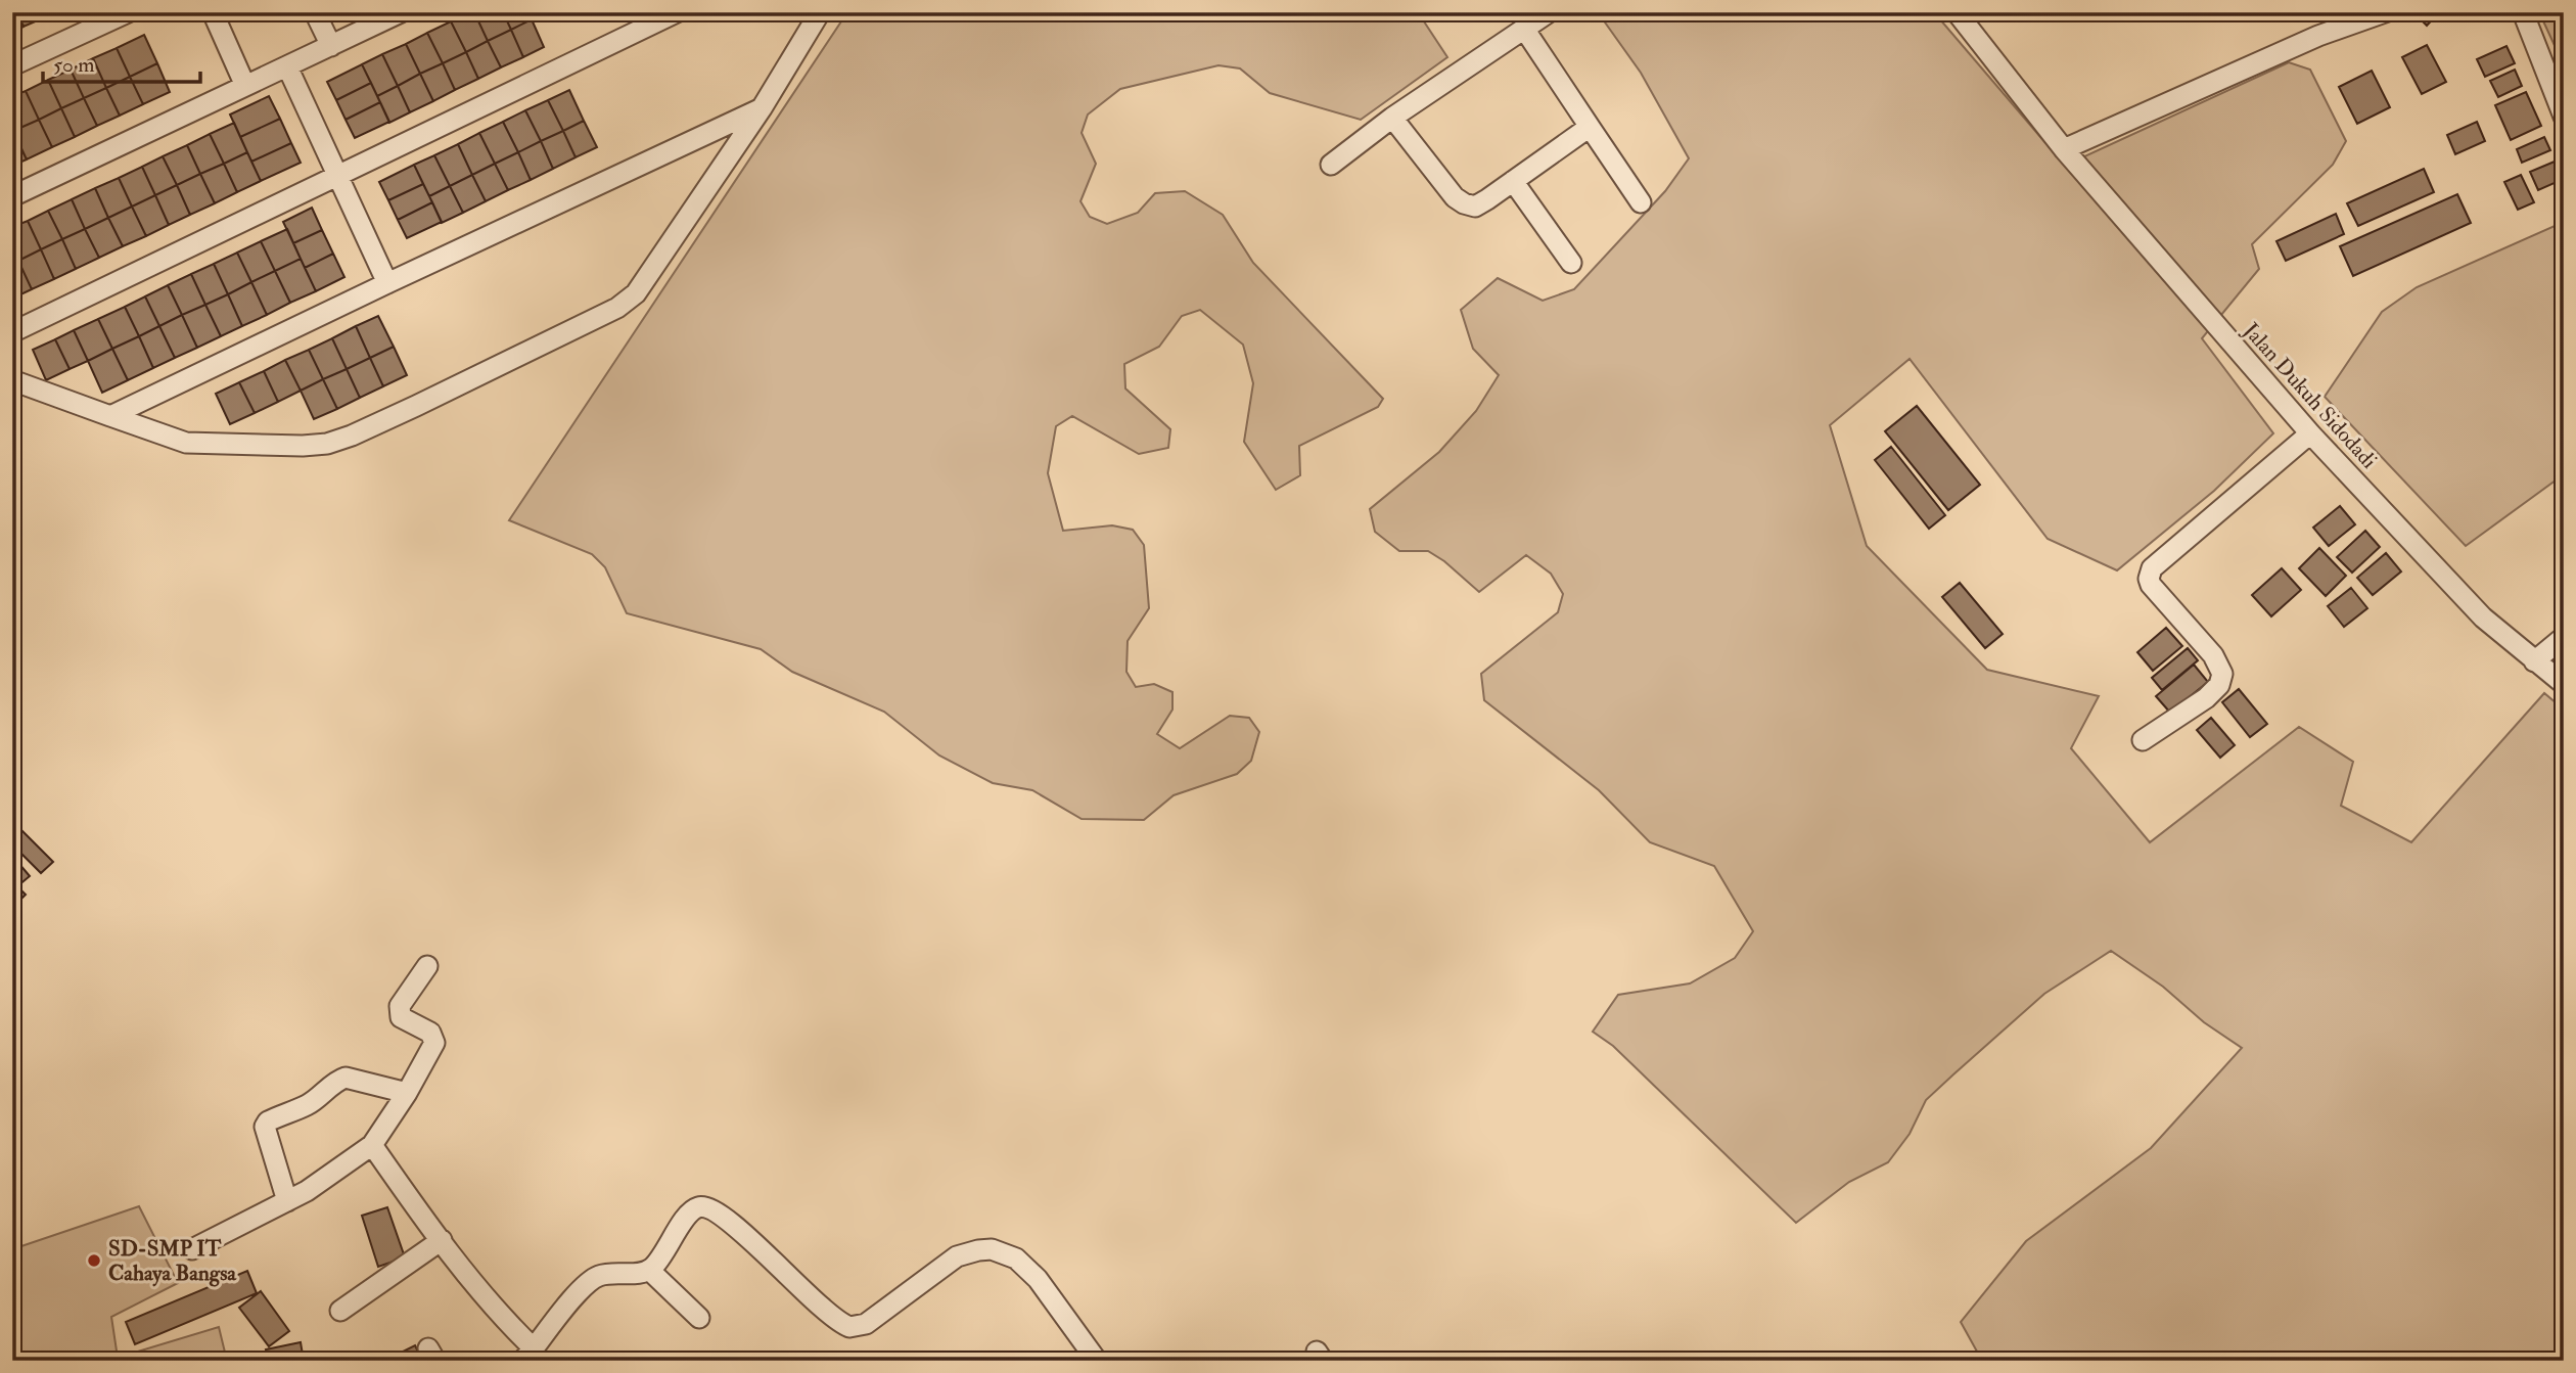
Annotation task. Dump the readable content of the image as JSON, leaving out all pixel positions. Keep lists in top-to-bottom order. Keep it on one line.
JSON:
{"streets":{"street":["Jalan Dukuh Sidodadi"]},"places":["SD-SMP IT Cahaya Bangsa"],"scale_bar":"50 m"}
